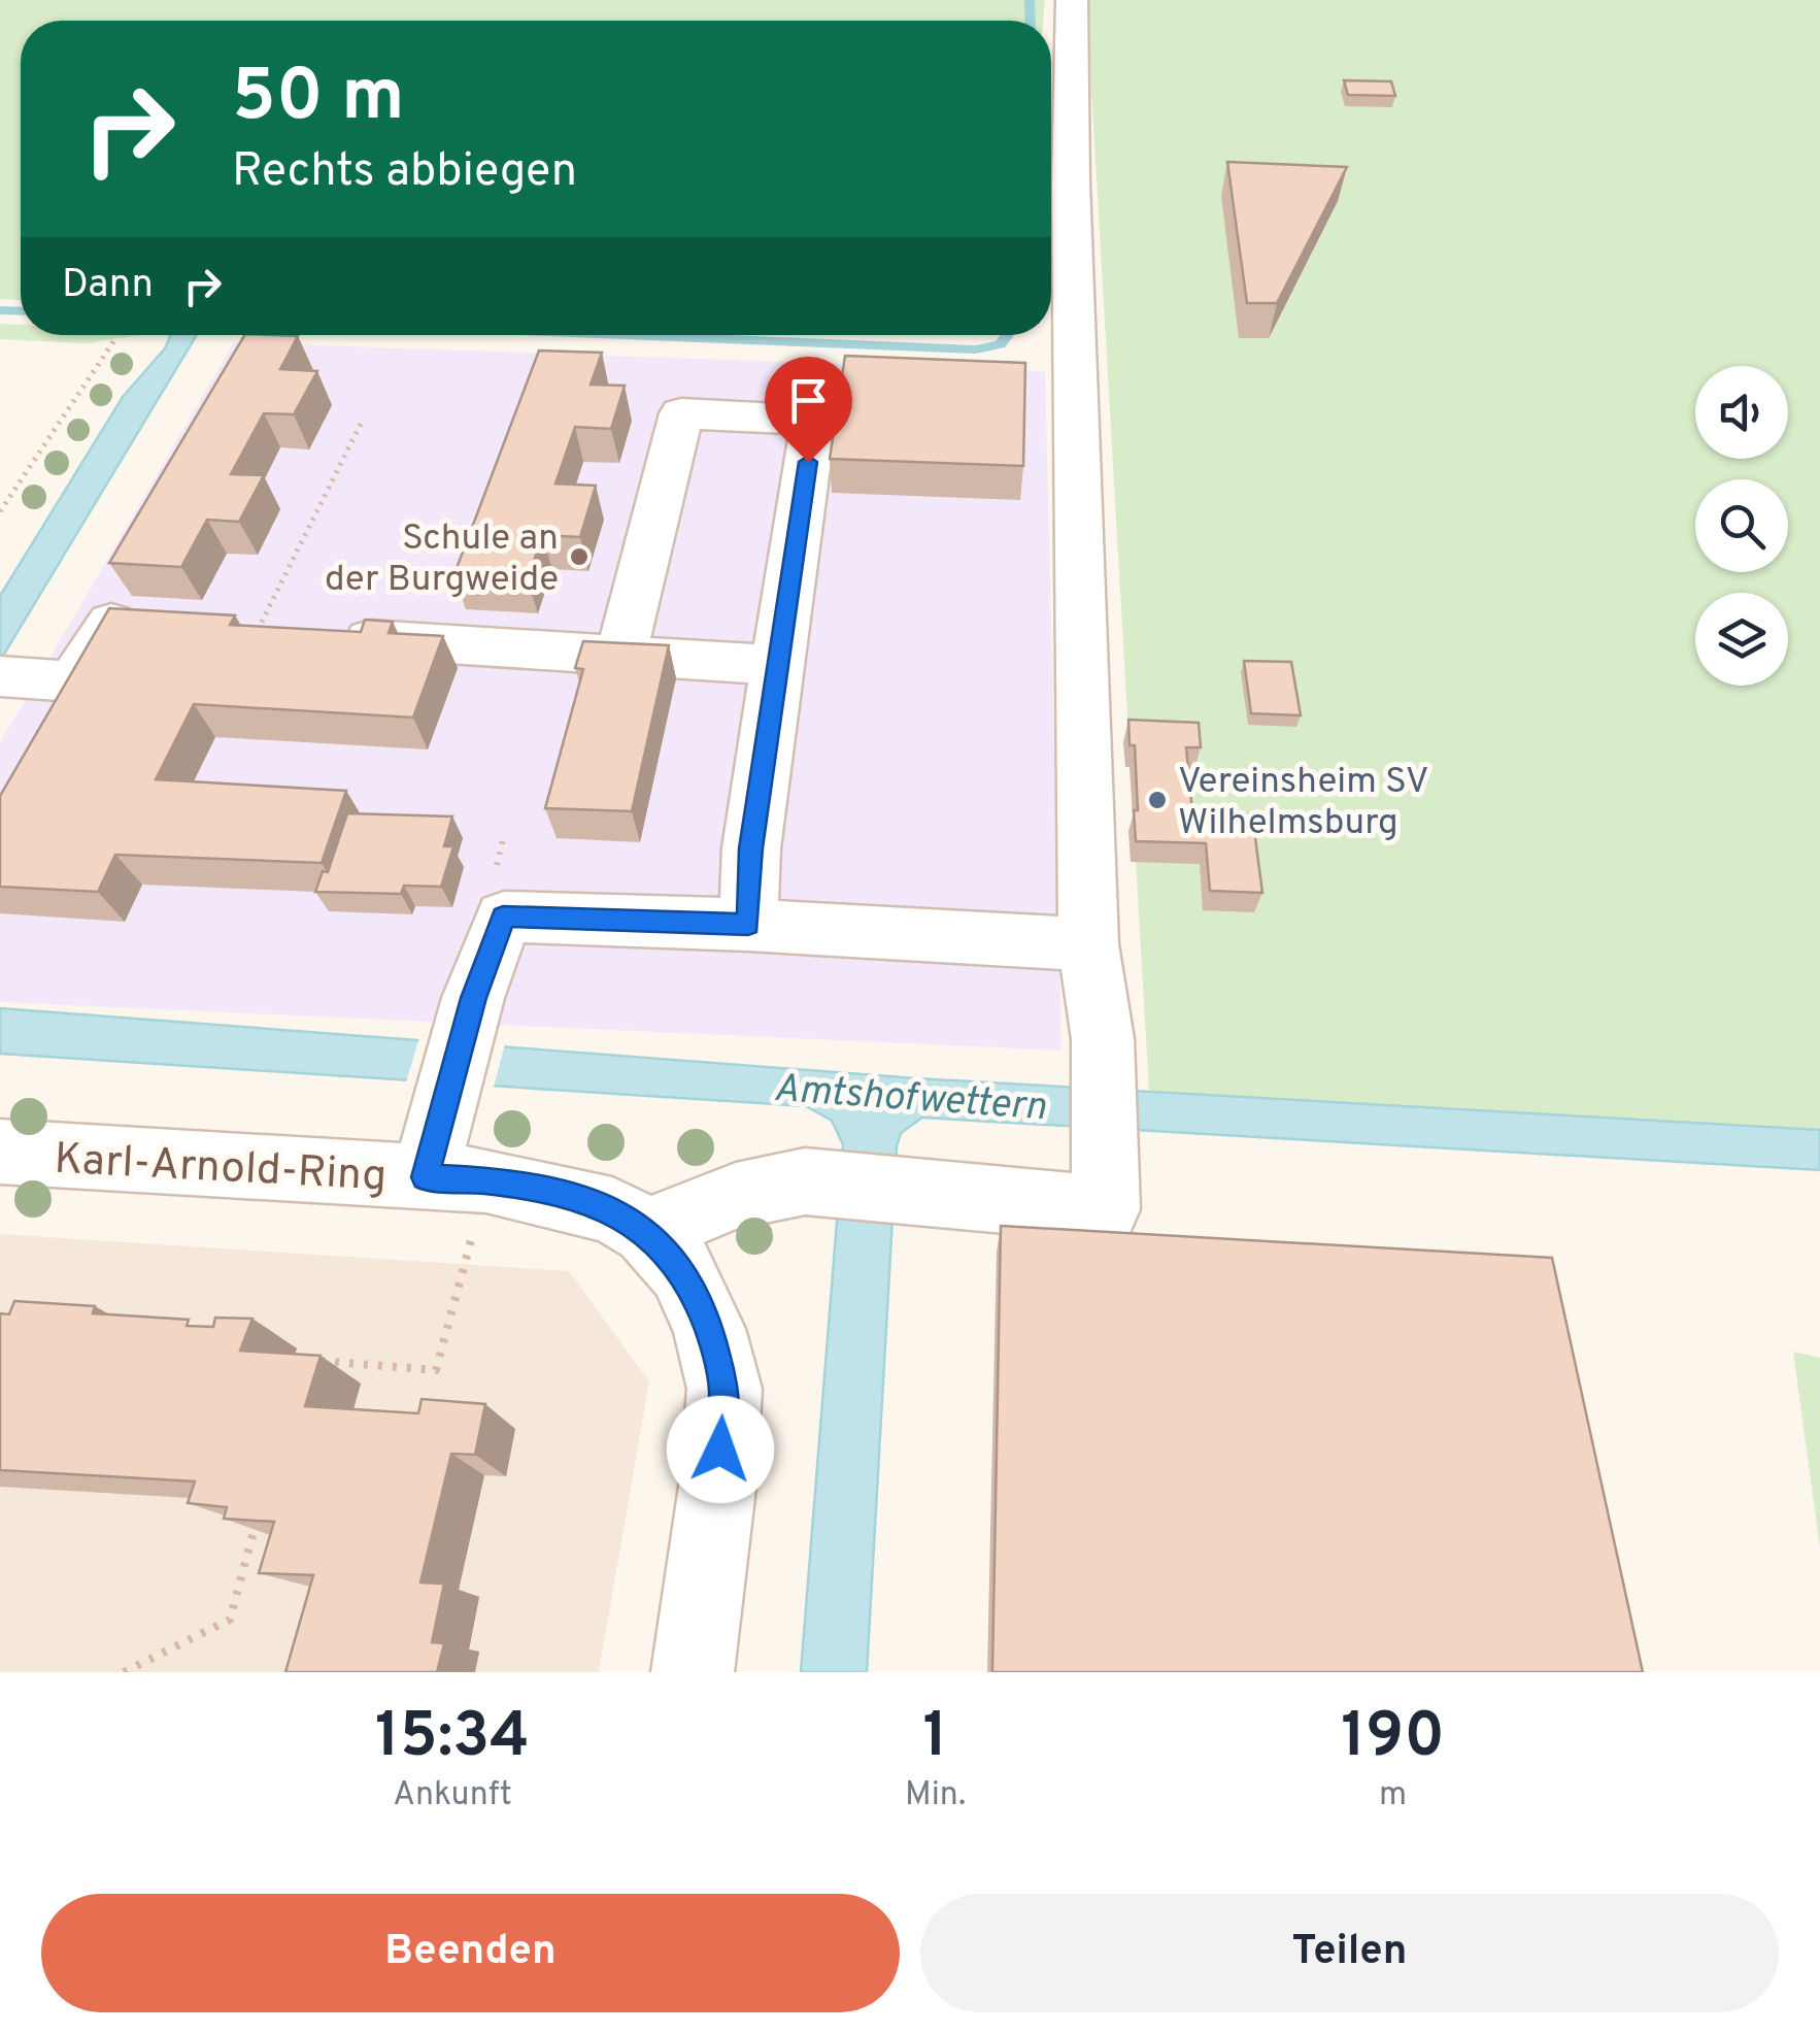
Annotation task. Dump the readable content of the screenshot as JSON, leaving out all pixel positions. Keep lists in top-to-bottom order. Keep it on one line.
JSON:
{"streets":{"street":["Karl-Arnold-Ring"]},"water":["Amtshofwettern"],"places":["Schule an der Burgweide","Vereinsheim SV Wilhelmsburg"],"page":{"turn":["50 m","Rechts abbiegen"],"then":"Dann","eta":["15:34","Ankunft","1","Min.","190","m"],"buttons":["Beenden","Teilen"]}}
